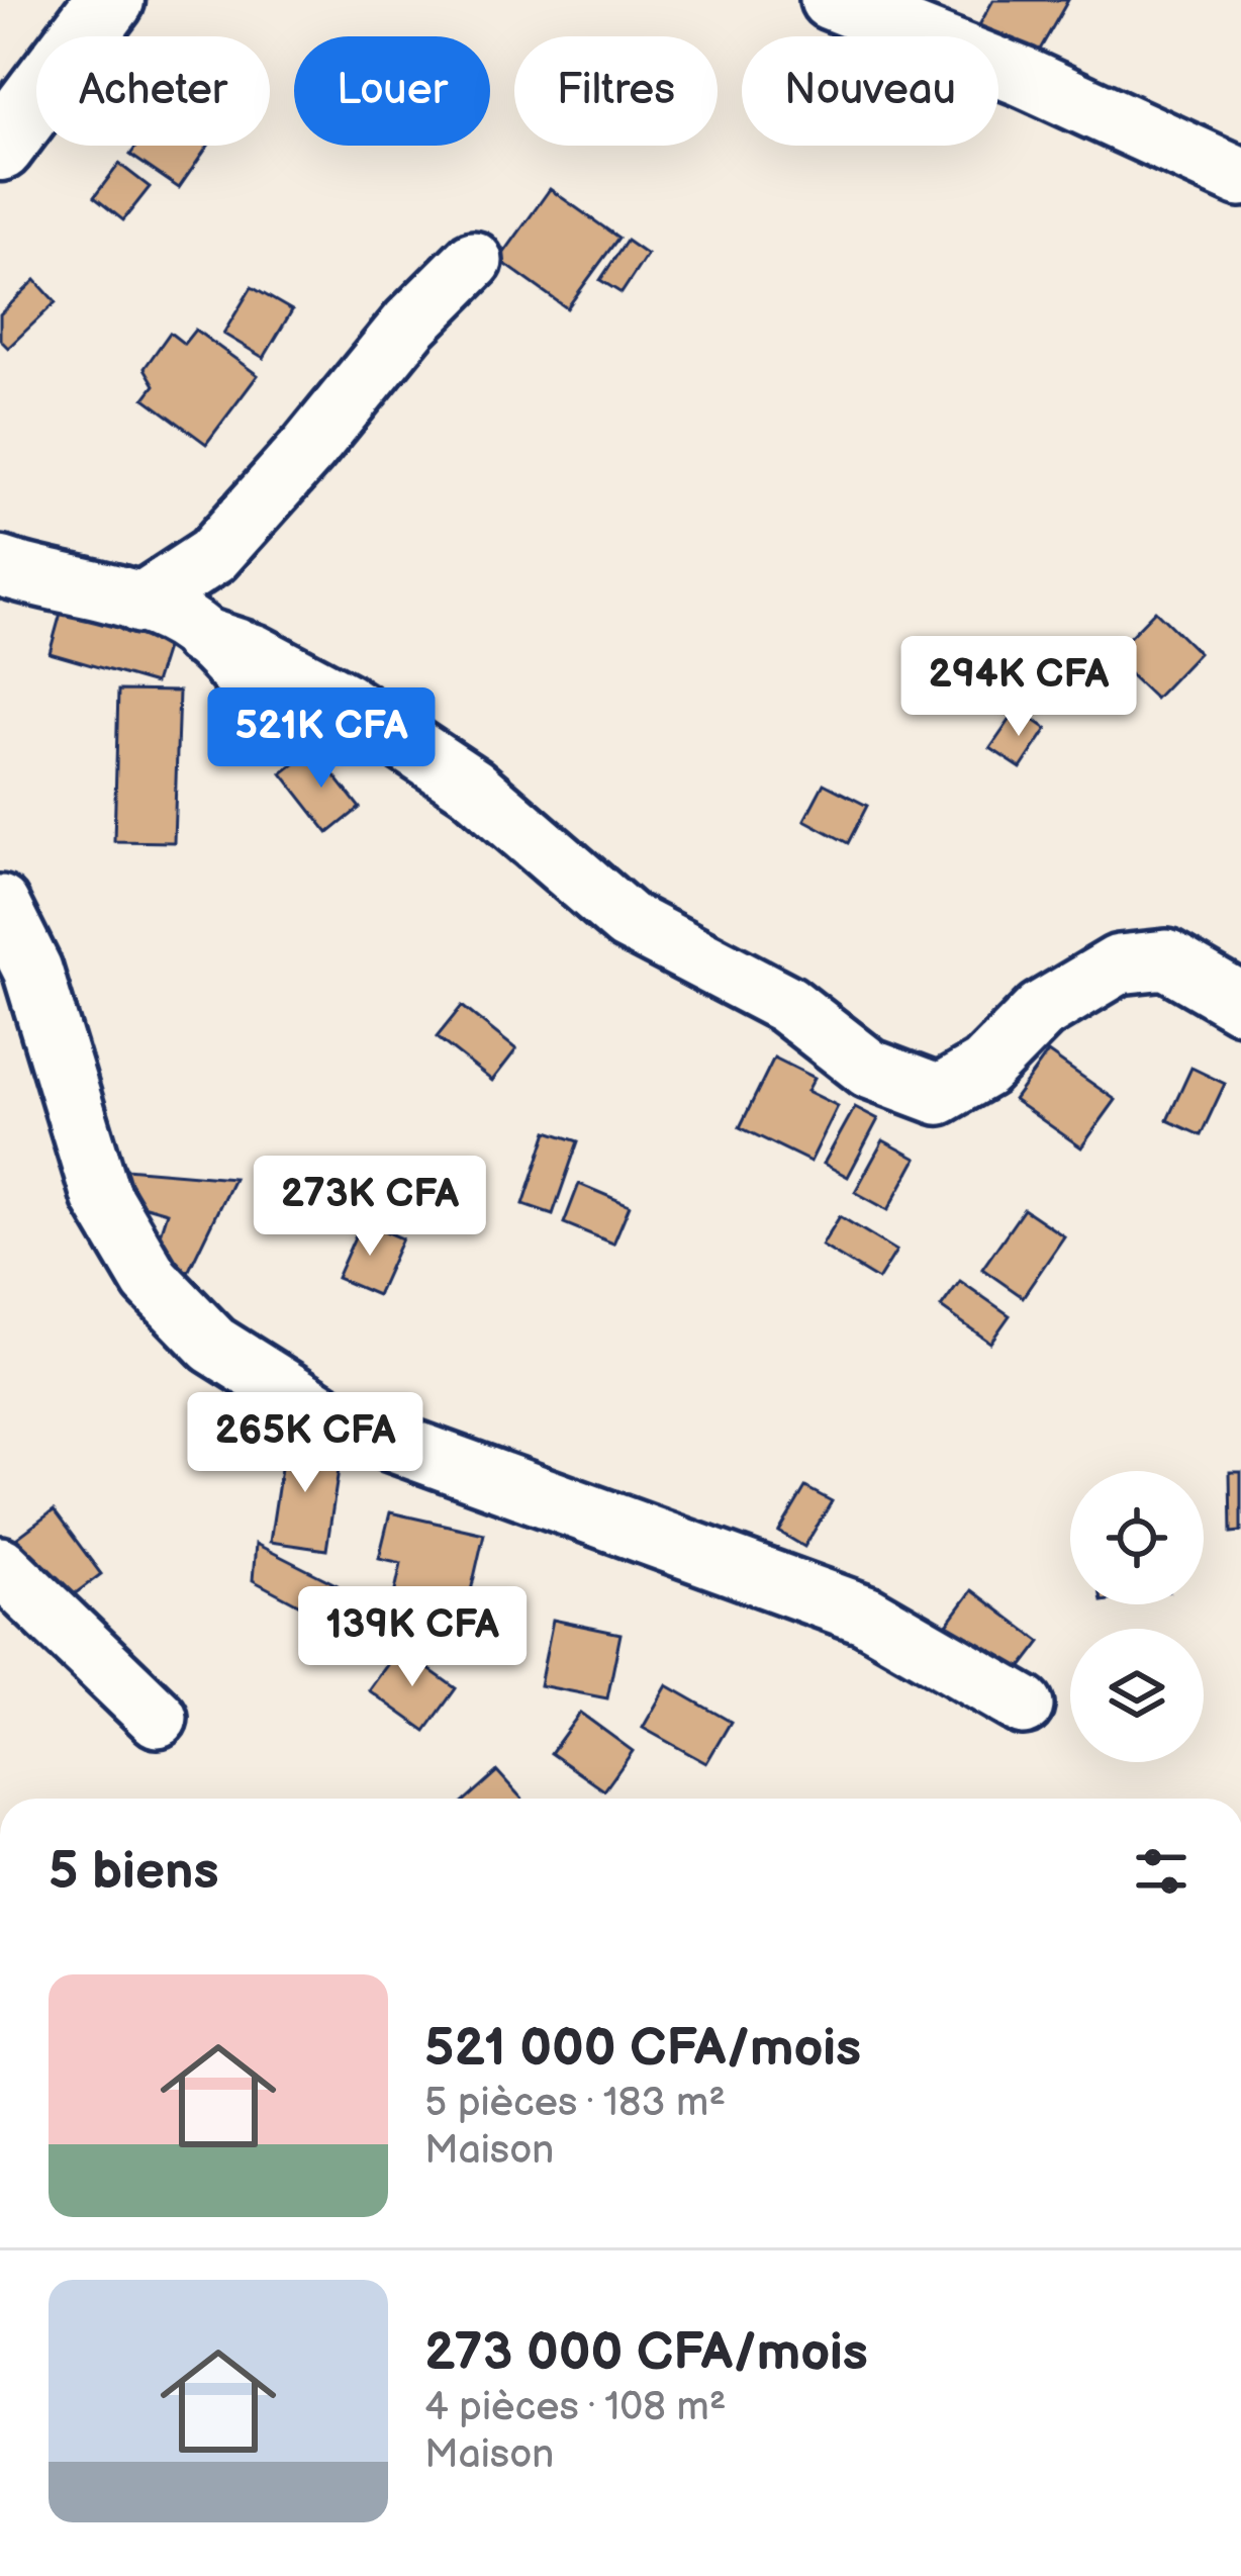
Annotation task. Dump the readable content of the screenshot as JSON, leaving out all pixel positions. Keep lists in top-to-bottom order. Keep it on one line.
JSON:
{"page":{"chip":["Acheter","Louer","Filtres","Nouveau"],"price":["294K CFA","521K CFA","273K CFA","265K CFA","139K CFA"],"heading":"5 biens","list":[{"name":"521 000 CFA/mois","note":"5 pièces · 183 m² · Maison"},{"name":"273 000 CFA/mois","note":"4 pièces · 108 m² · Maison"}]}}
